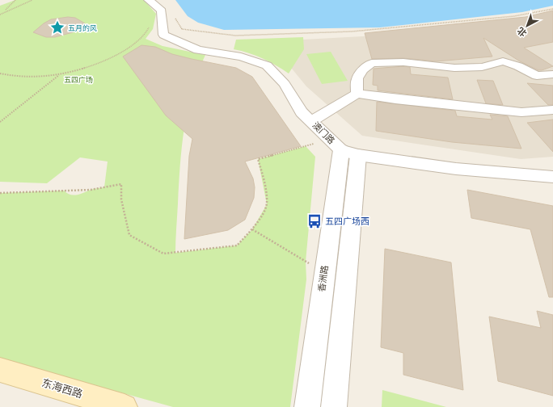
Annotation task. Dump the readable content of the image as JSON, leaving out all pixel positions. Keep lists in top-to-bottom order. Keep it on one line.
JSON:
{"streets":{"main road":["东海西路"],"street":["澳门路","香洲路"]},"crossings":[["澳门路","香洲路"]],"parks":["五四广场"],"places":{"place":["五月的风"],"bus stop":["五四广场西"]},"north":"bottom left"}
